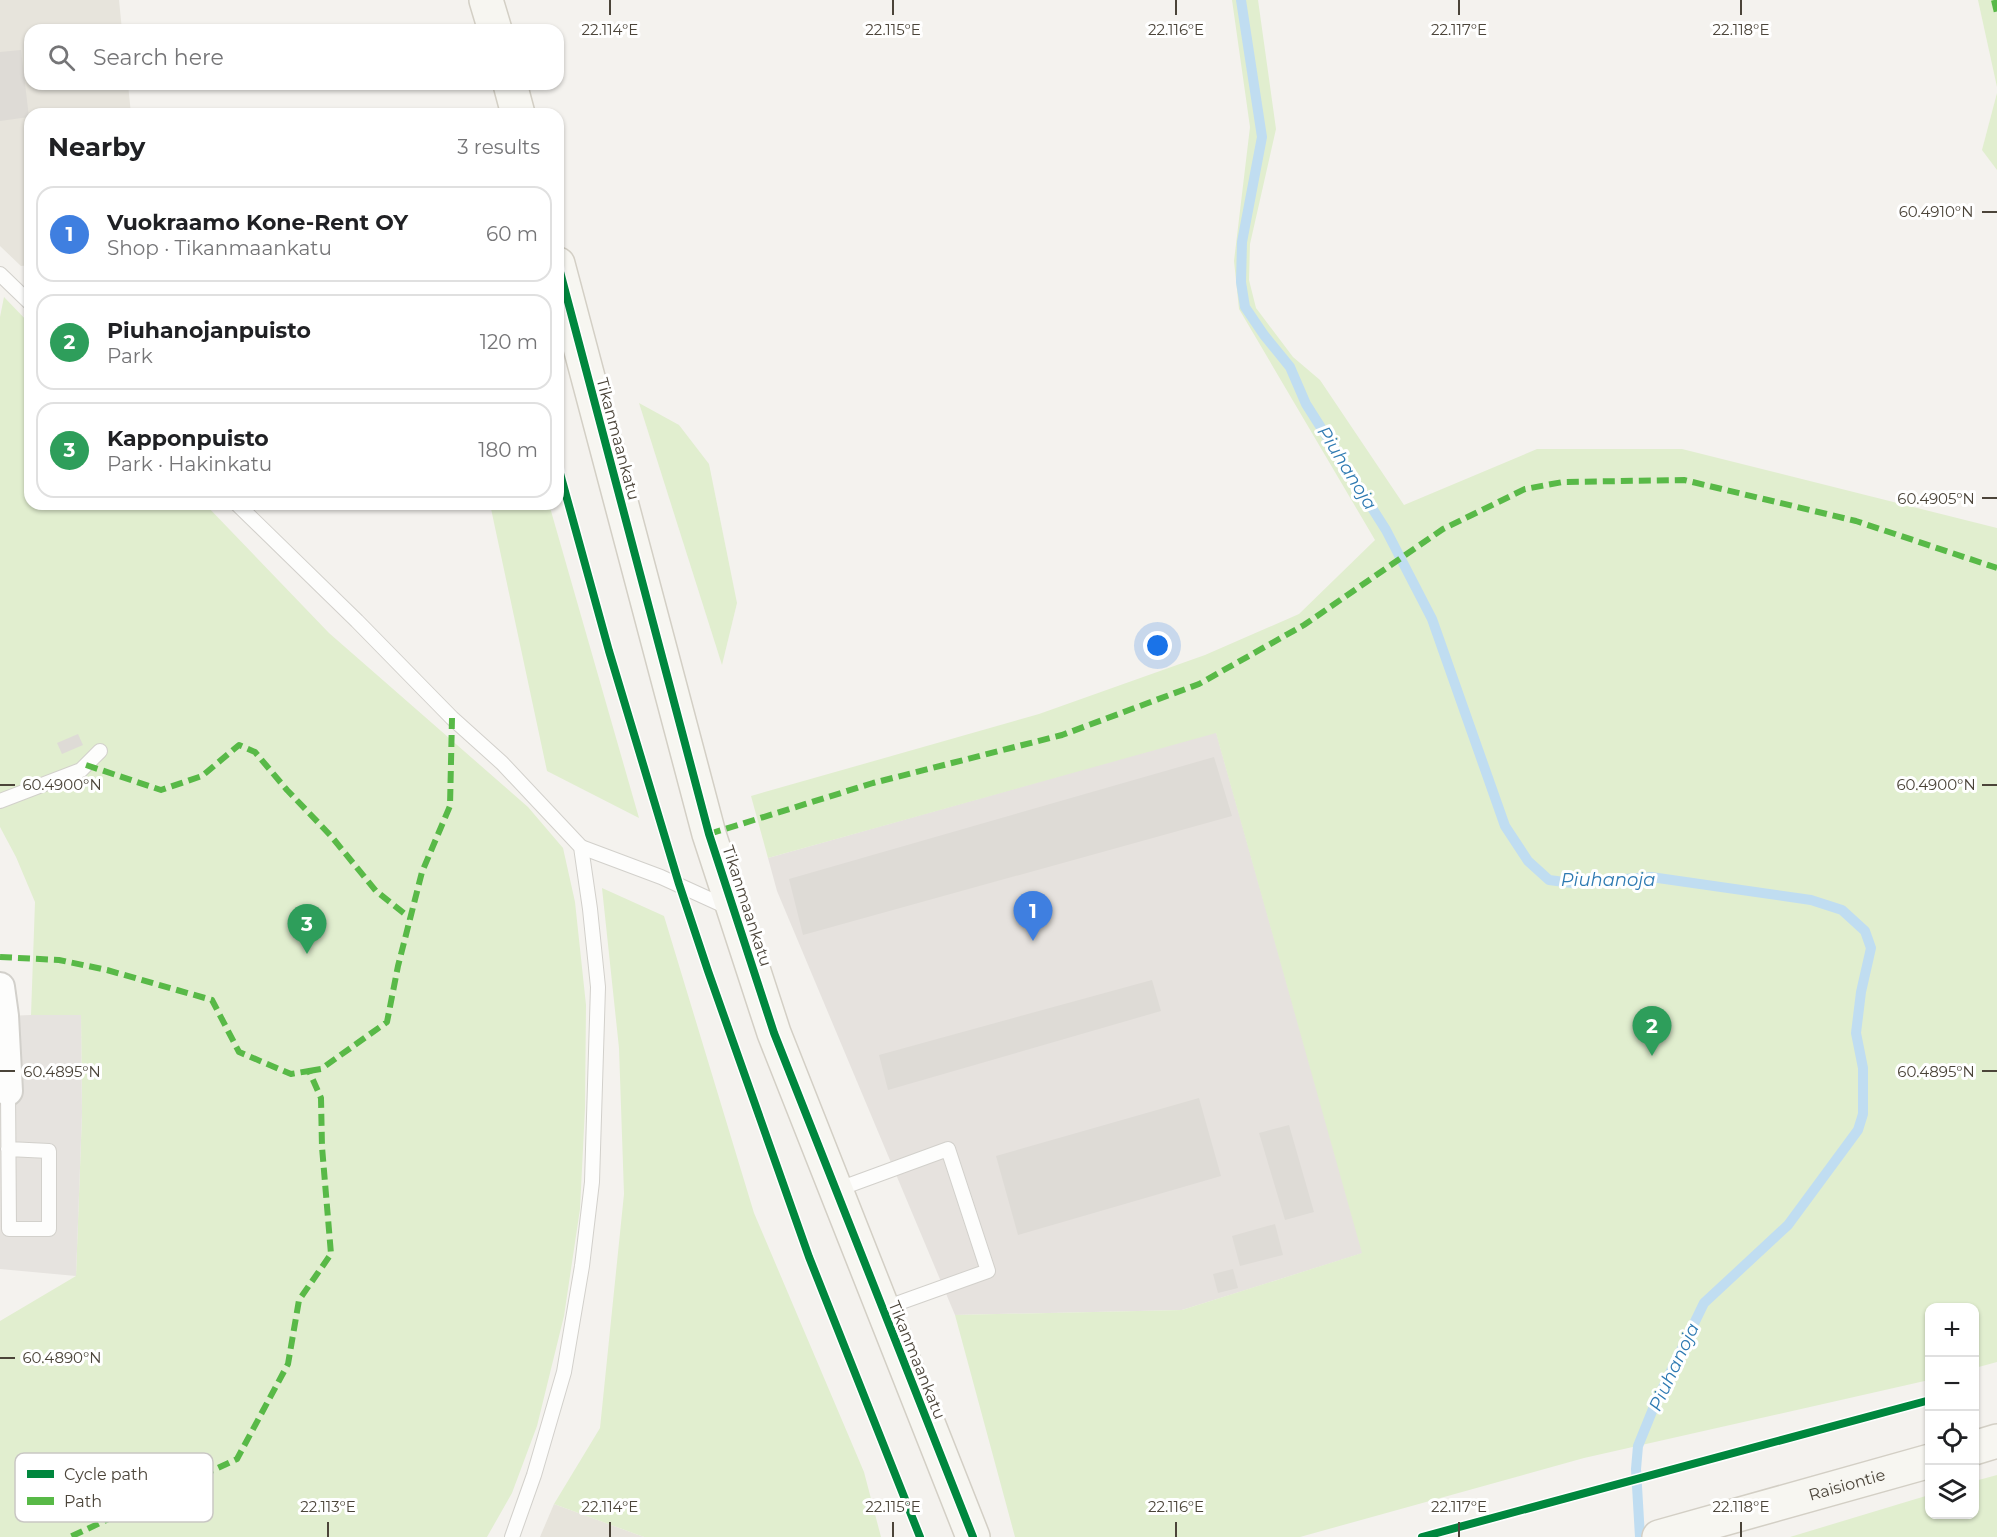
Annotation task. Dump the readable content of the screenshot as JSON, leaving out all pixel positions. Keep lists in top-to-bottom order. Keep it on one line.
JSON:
{"streets":{"street":["Tikanmaankatu","Raisiontie"]},"water":["Piuhanoja"],"legend":["Cycle path","Path"],"page":{"search":"Search here","heading":["Nearby","3 results"],"list":[{"mark":"1","name":"Vuokraamo Kone-Rent OY","note":"Shop · Tikanmaankatu","value":"60 m"},{"mark":"2","name":"Piuhanojanpuisto","note":"Park","value":"120 m"},{"mark":"3","name":"Kapponpuisto","note":"Park · Hakinkatu","value":"180 m"}],"pins":["1","3","2"],"map_buttons":["+","−"]},"coordinates":["22.114°E","22.115°E","22.116°E","22.117°E","22.118°E","60.4910°N","60.4905°N","60.4900°N","60.4895°N","60.4890°N","22.113°E"]}
